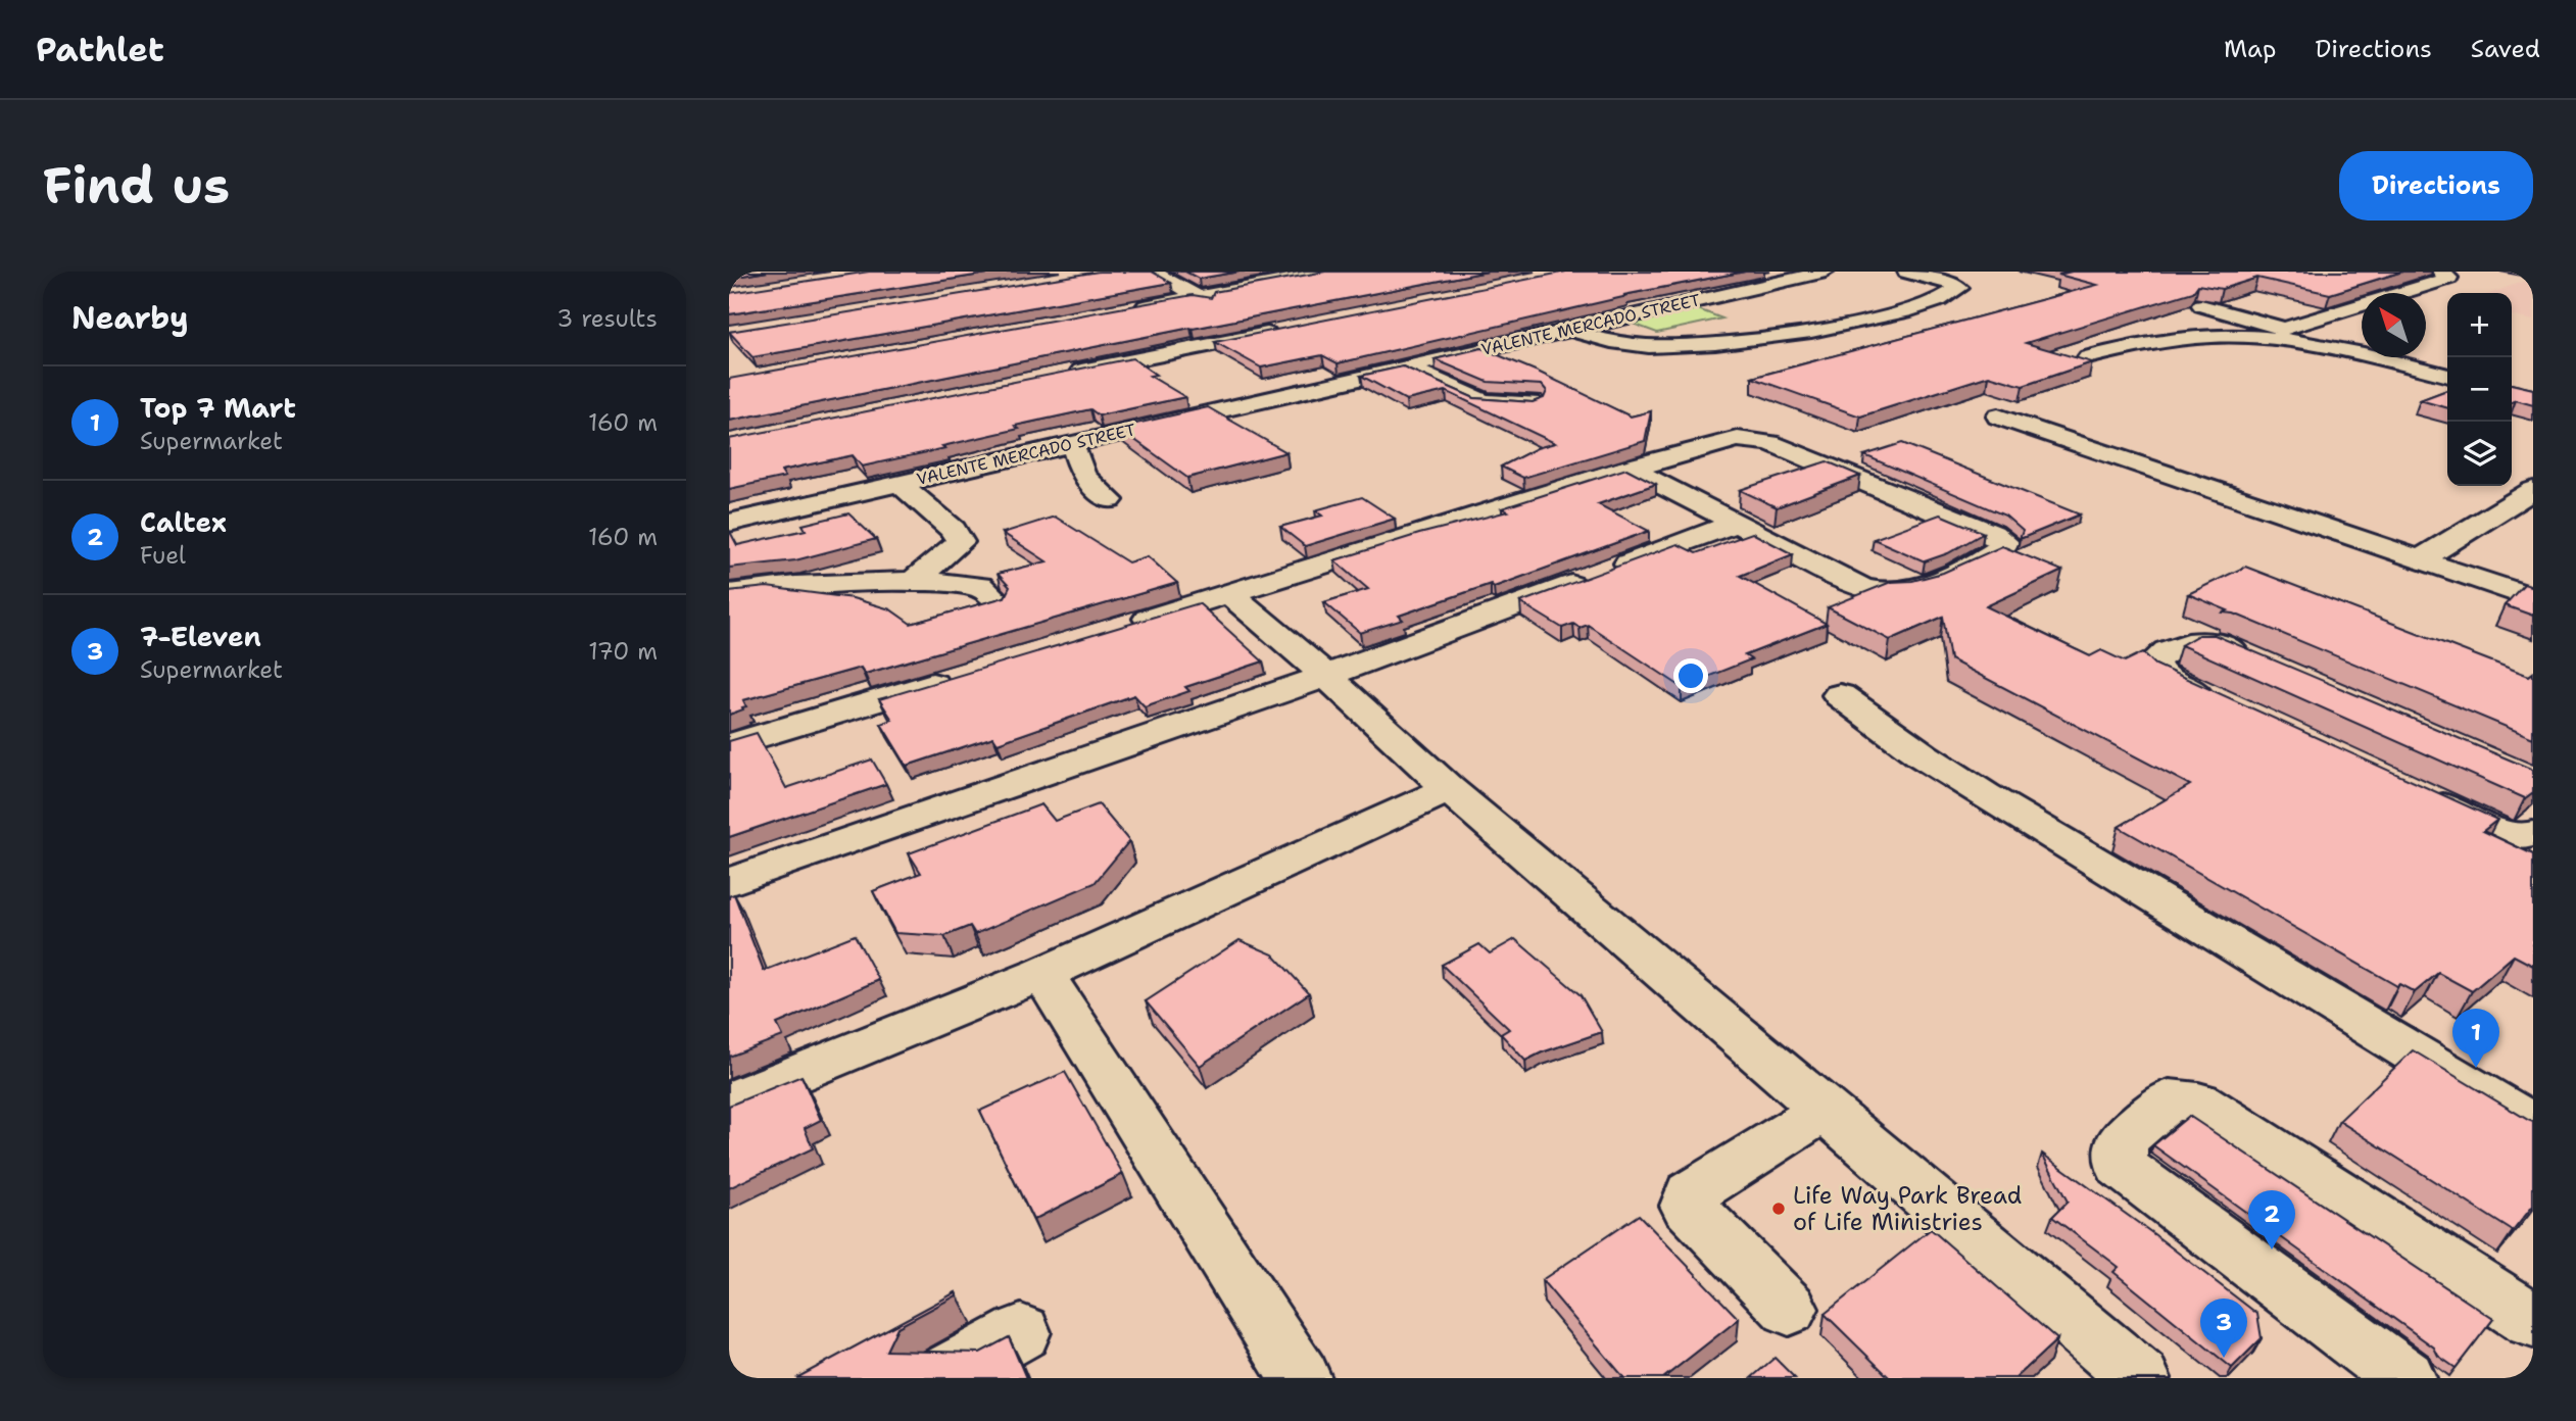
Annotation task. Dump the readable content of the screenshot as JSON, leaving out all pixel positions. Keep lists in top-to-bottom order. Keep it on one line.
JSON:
{"streets":{"street":["VALENTE MERCADO STREET"]},"places":["Life Way Park Bread of Life Ministries"],"north":"top left","page":{"header":"Pathlet","nav":["Map","Directions","Saved"],"buttons":"Directions","title":"Find us","heading":["Nearby","3 results"],"map_buttons":["+","−"],"list":[{"mark":"1","name":"Top 7 Mart","note":"Supermarket","value":"160 m"},{"mark":"2","name":"Caltex","note":"Fuel","value":"160 m"},{"mark":"3","name":"7-Eleven","note":"Supermarket","value":"170 m"}],"pins":["1","2","3"]}}
